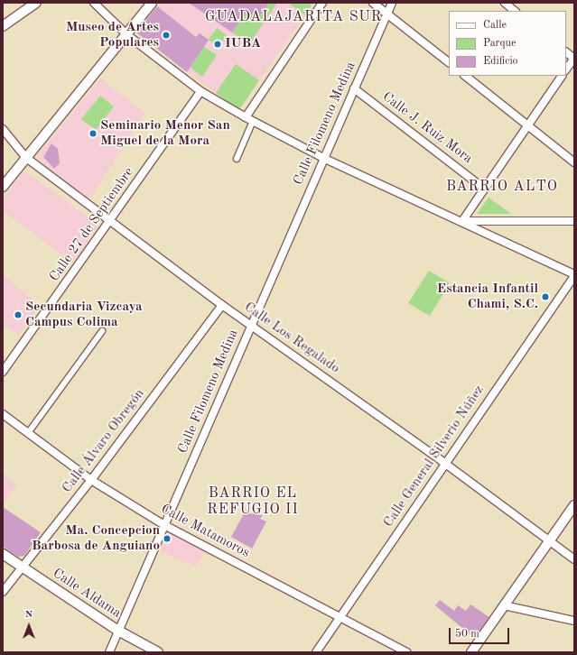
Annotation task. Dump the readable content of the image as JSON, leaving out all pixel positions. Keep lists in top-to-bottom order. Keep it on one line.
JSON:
{"streets":{"street":["Calle Filomeno Medina","Calle J. Ruiz Mora","Calle 27 de Septiembre","Calle Los Regalado","Calle Álvaro Obregón","Calle General Silverio Núñez","Calle Matamoros","Calle Aldama"]},"crossings":[["Calle Filomeno Medina","Calle J. Ruiz Mora"],["Calle Filomeno Medina","Calle Los Regalado"],["Calle Filomeno Medina","Calle Matamoros"],["Calle Filomeno Medina","Calle Aldama"],["Calle 27 de Septiembre","Calle Los Regalado"],["Calle Los Regalado","Calle Álvaro Obregón"],["Calle Los Regalado","Calle General Silverio Núñez"],["Calle Álvaro Obregón","Calle Matamoros"],["Calle Álvaro Obregón","Calle Aldama"],["Calle General Silverio Núñez","Calle Matamoros"]],"districts":["GUADALAJARITA SUR","BARRIO ALTO","BARRIO EL REFUGIO II"],"places":["Museo de Artes Populares","IUBA","Seminario Menor San Miguel de la Mora","Estancia Infantil Chami, S.C.","Secundaria Vizcaya Campus Colima","Ma. Concepcion Barbosa de Anguiano"],"legend":["Calle","Parque","Edificio"],"scale_bar":"50 m","north":"top"}
